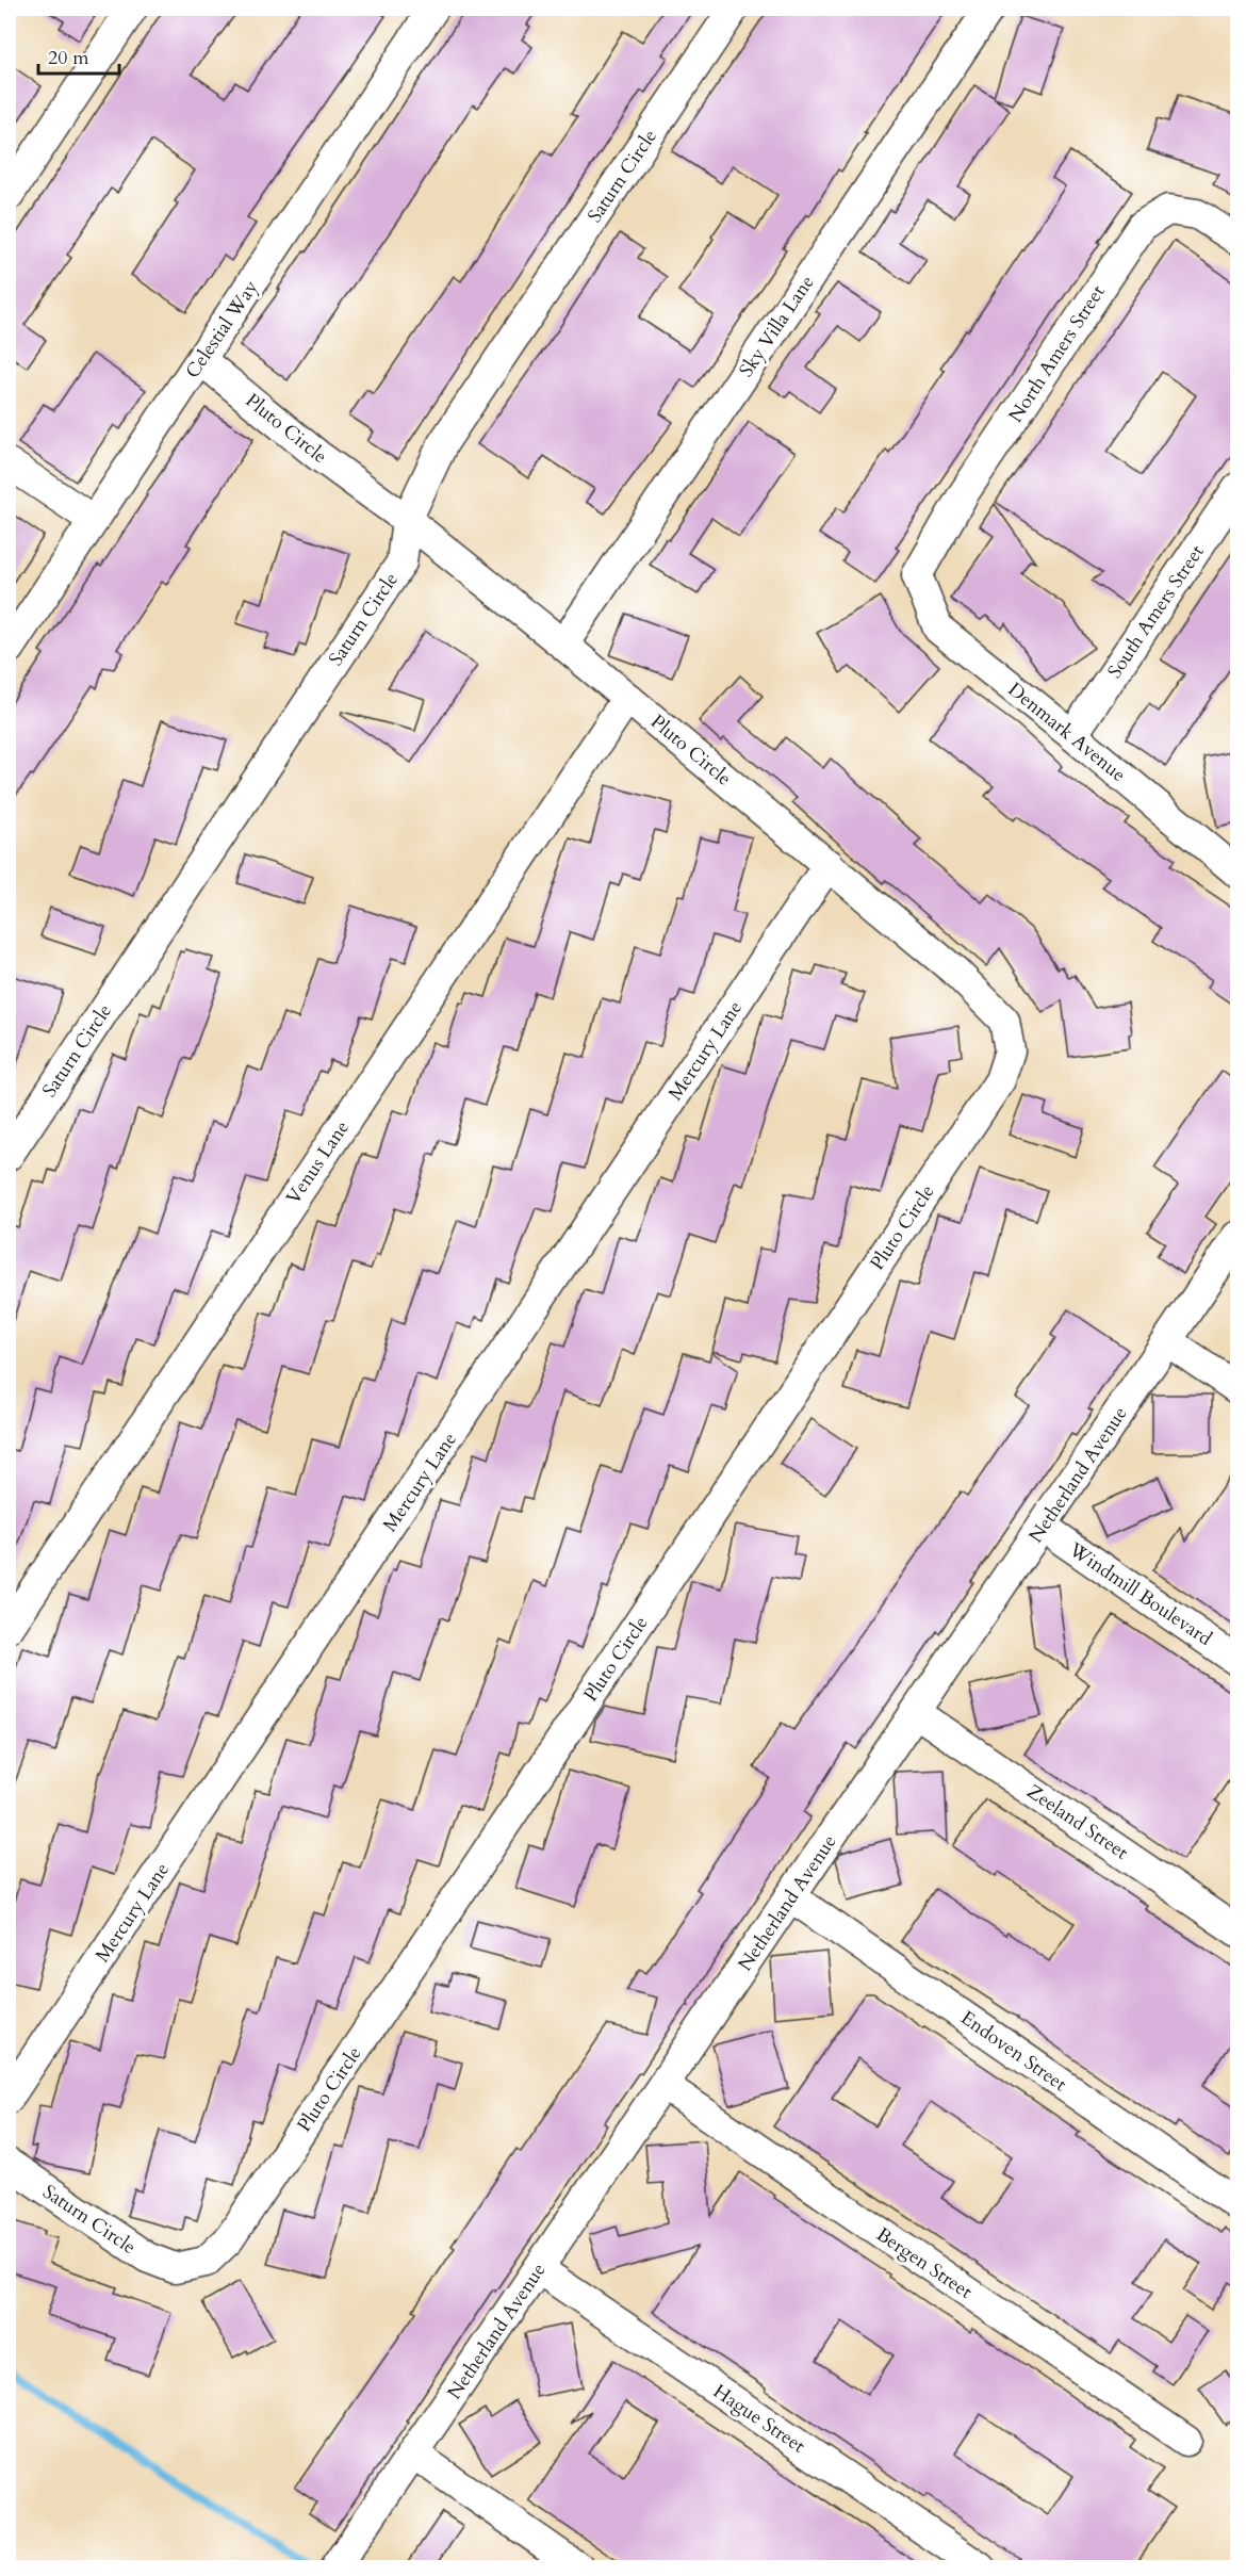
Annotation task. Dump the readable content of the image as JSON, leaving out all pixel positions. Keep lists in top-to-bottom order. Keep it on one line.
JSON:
{"streets":{"street":["Saturn Circle","Sky Villa Lane","Celestial Way","North Amers Street","Pluto Circle","South Amers Street","Denmark Avenue","Mercury Lane","Venus Lane","Netherland Avenue","Windmill Boulevard","Zeeland Street","Endoven Street","Bergen Street","Hague Street"]},"crossings":[["Saturn Circle","Pluto Circle"],["Sky Villa Lane","Pluto Circle"],["Celestial Way","Pluto Circle"],["North Amers Street","Denmark Avenue"],["Pluto Circle","Mercury Lane"],["Pluto Circle","Venus Lane"],["South Amers Street","Denmark Avenue"],["Netherland Avenue","Windmill Boulevard"],["Netherland Avenue","Zeeland Street"],["Netherland Avenue","Endoven Street"],["Netherland Avenue","Bergen Street"],["Netherland Avenue","Hague Street"]],"scale_bar":"20 m"}
